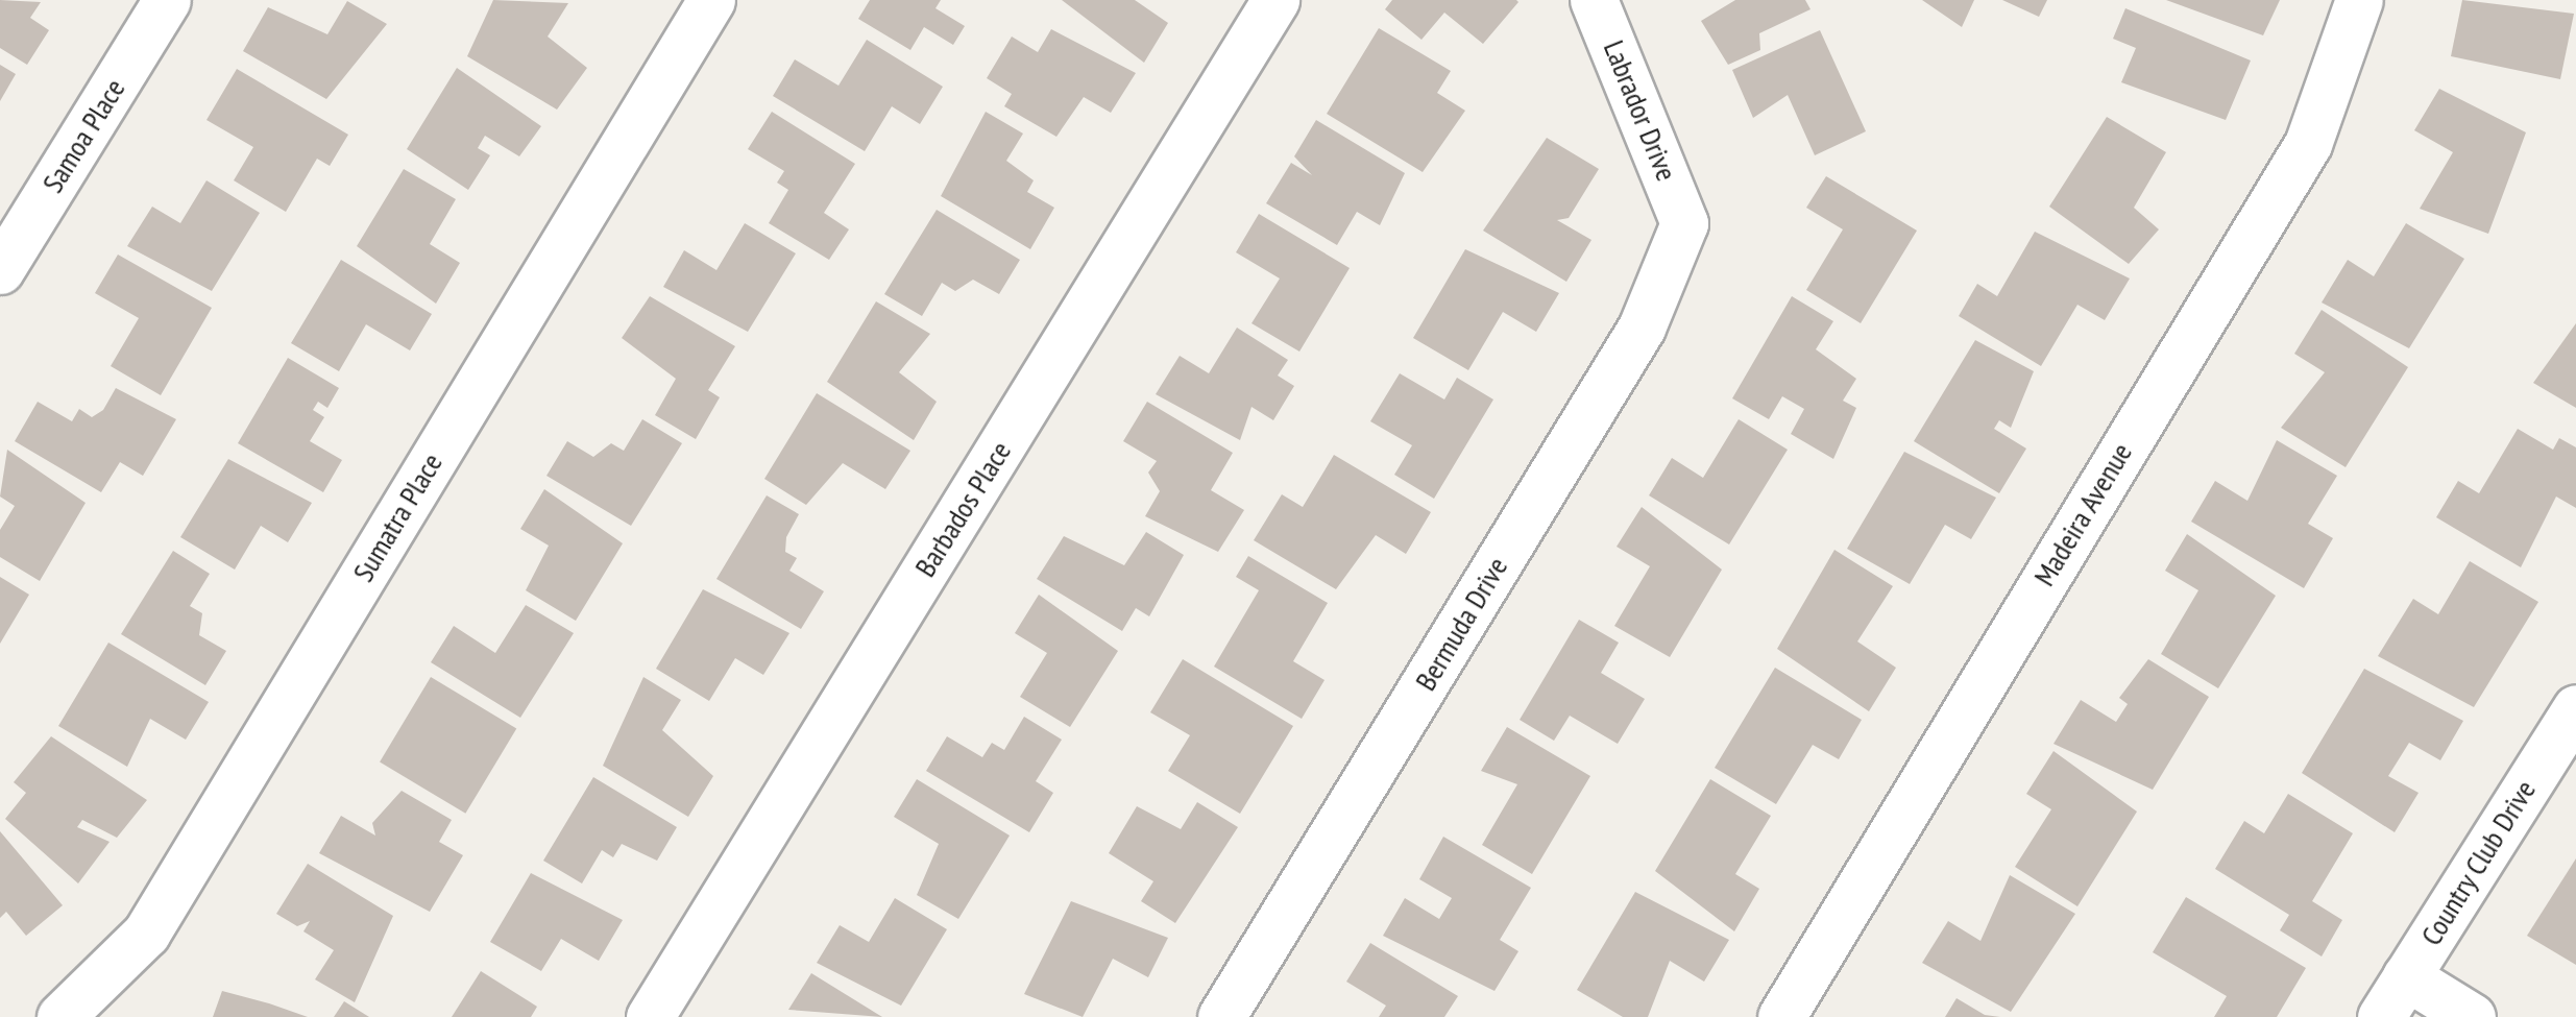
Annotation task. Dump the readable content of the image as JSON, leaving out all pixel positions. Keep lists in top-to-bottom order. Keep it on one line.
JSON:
{"streets":{"street":["Labrador Drive","Samoa Place","Barbados Place","Madeira Avenue","Sumatra Place","Bermuda Drive","Country Club Drive"]},"crossings":[["Labrador Drive","Bermuda Drive"]]}
